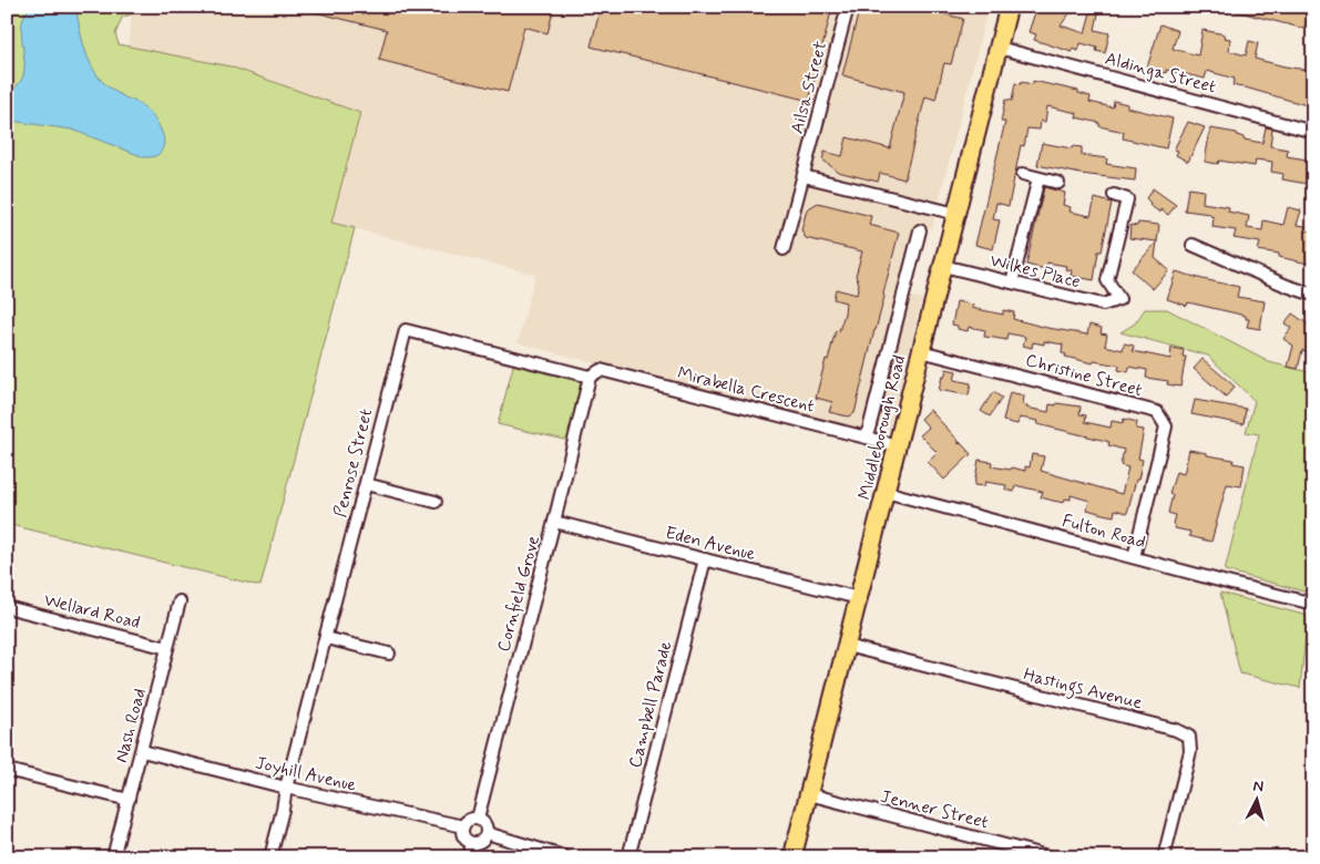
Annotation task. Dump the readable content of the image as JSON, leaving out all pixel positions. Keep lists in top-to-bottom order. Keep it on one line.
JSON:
{"streets":{"main road":["Middleborough Road"],"street":["Aldinga Street","Ailsa Street","Wilkes Place","Christine Street","Mirabella Crescent","Penrose Street","Fulton Road","Eden Avenue","Cornfield Grove","Wellard Road","Hastings Avenue","Campbell Parade","Nash Road","Joyhill Avenue","Jenner Street"]},"crossings":[["Aldinga Street","Middleborough Road"],["Wilkes Place","Middleborough Road"],["Christine Street","Middleborough Road"],["Christine Street","Fulton Road"],["Mirabella Crescent","Middleborough Road"],["Mirabella Crescent","Penrose Street"],["Mirabella Crescent","Cornfield Grove"],["Middleborough Road","Fulton Road"],["Middleborough Road","Eden Avenue"],["Middleborough Road","Hastings Avenue"],["Middleborough Road","Jenner Street"],["Penrose Street","Cornfield Grove"],["Penrose Street","Joyhill Avenue"],["Eden Avenue","Cornfield Grove"],["Eden Avenue","Campbell Parade"],["Cornfield Grove","Joyhill Avenue"],["Wellard Road","Nash Road"],["Nash Road","Joyhill Avenue"]],"north":"top"}
